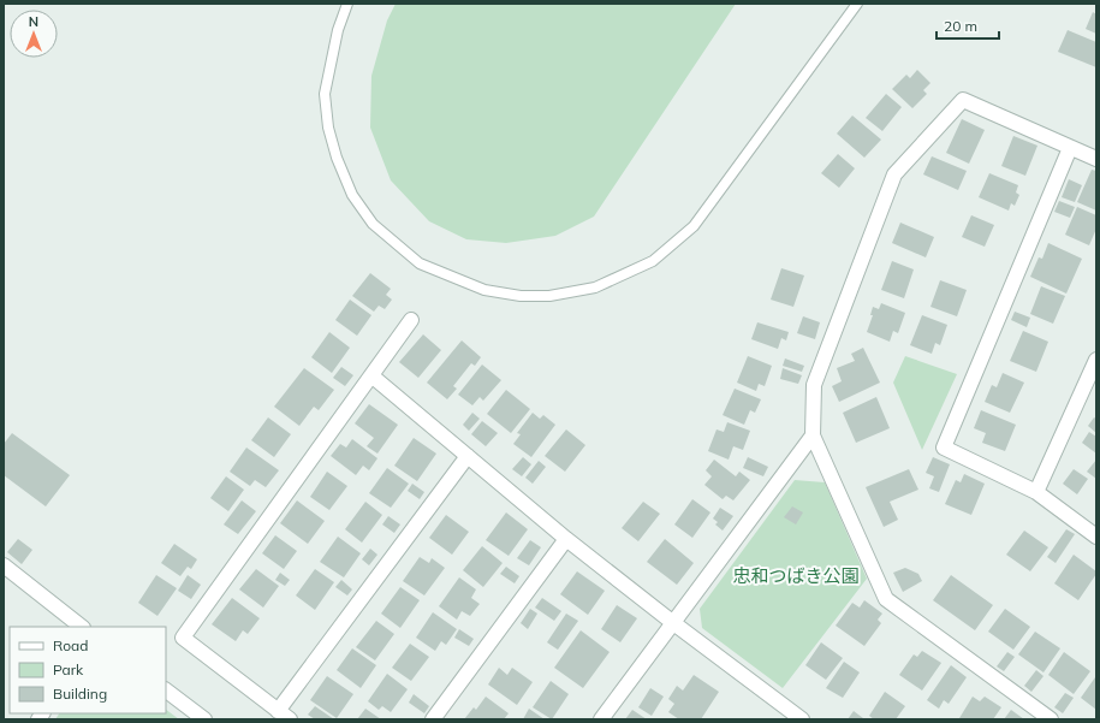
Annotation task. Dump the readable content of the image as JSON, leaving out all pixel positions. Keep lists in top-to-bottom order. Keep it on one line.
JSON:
{"parks":["忠和つばき公園"],"legend":["Road","Park","Building"],"scale_bar":"20 m","north":"top"}
